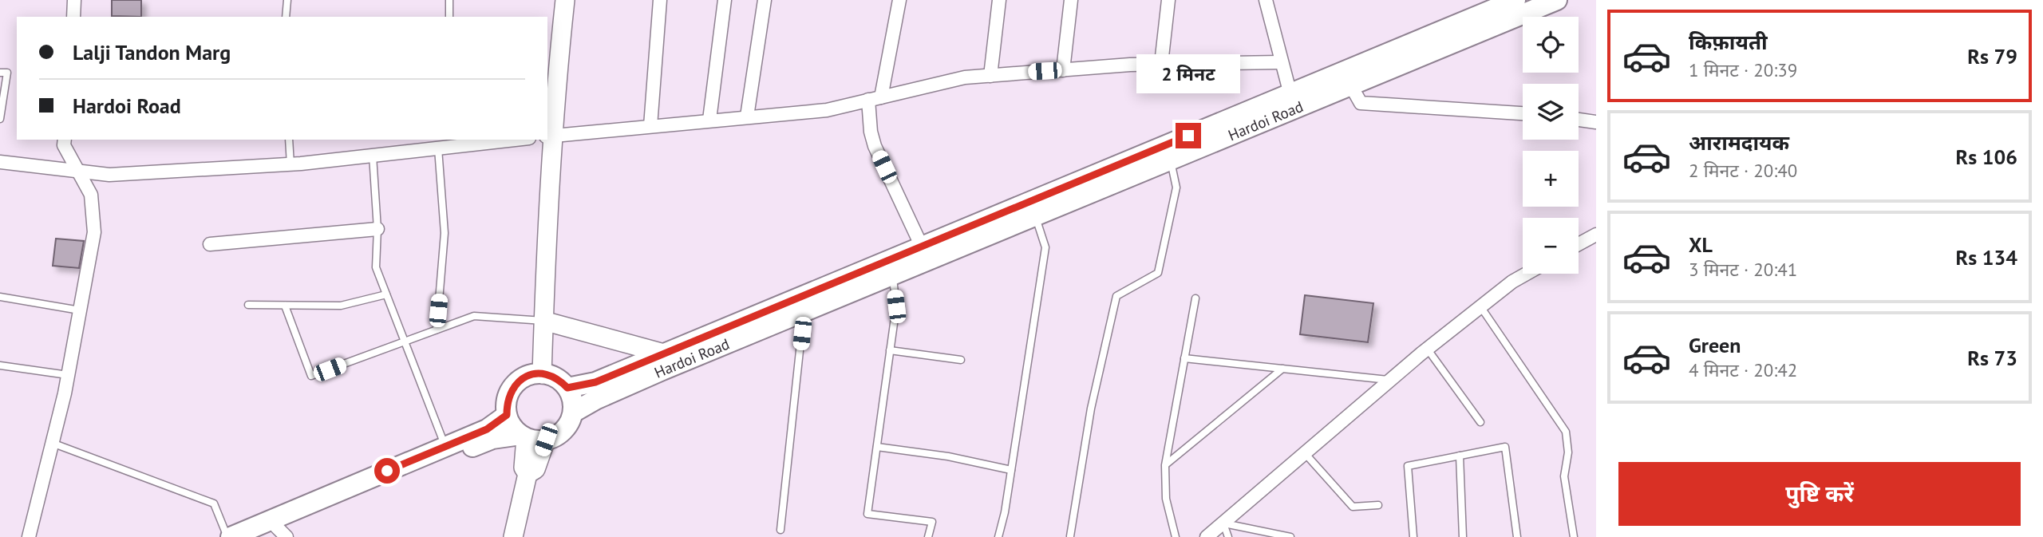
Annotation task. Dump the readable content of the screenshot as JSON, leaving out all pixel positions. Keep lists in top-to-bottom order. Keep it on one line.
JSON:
{"streets":{"main road":["Hardoi Road"]},"page":{"list":[{"name":"किफ़ायती","note":"1 मिनट · 20:39","value":"Rs 79"},{"name":"आरामदायक","note":"2 मिनट · 20:40","value":"Rs 106"},{"name":"XL","note":"3 मिनट · 20:41","value":"Rs 134"},{"name":"Green","note":"4 मिनट · 20:42","value":"Rs 73"}],"map_buttons":["+","−"],"banner":["Lalji Tandon Marg","Hardoi Road"],"bubble":"2 मिनट","buttons":"पुष्टि करें"}}
